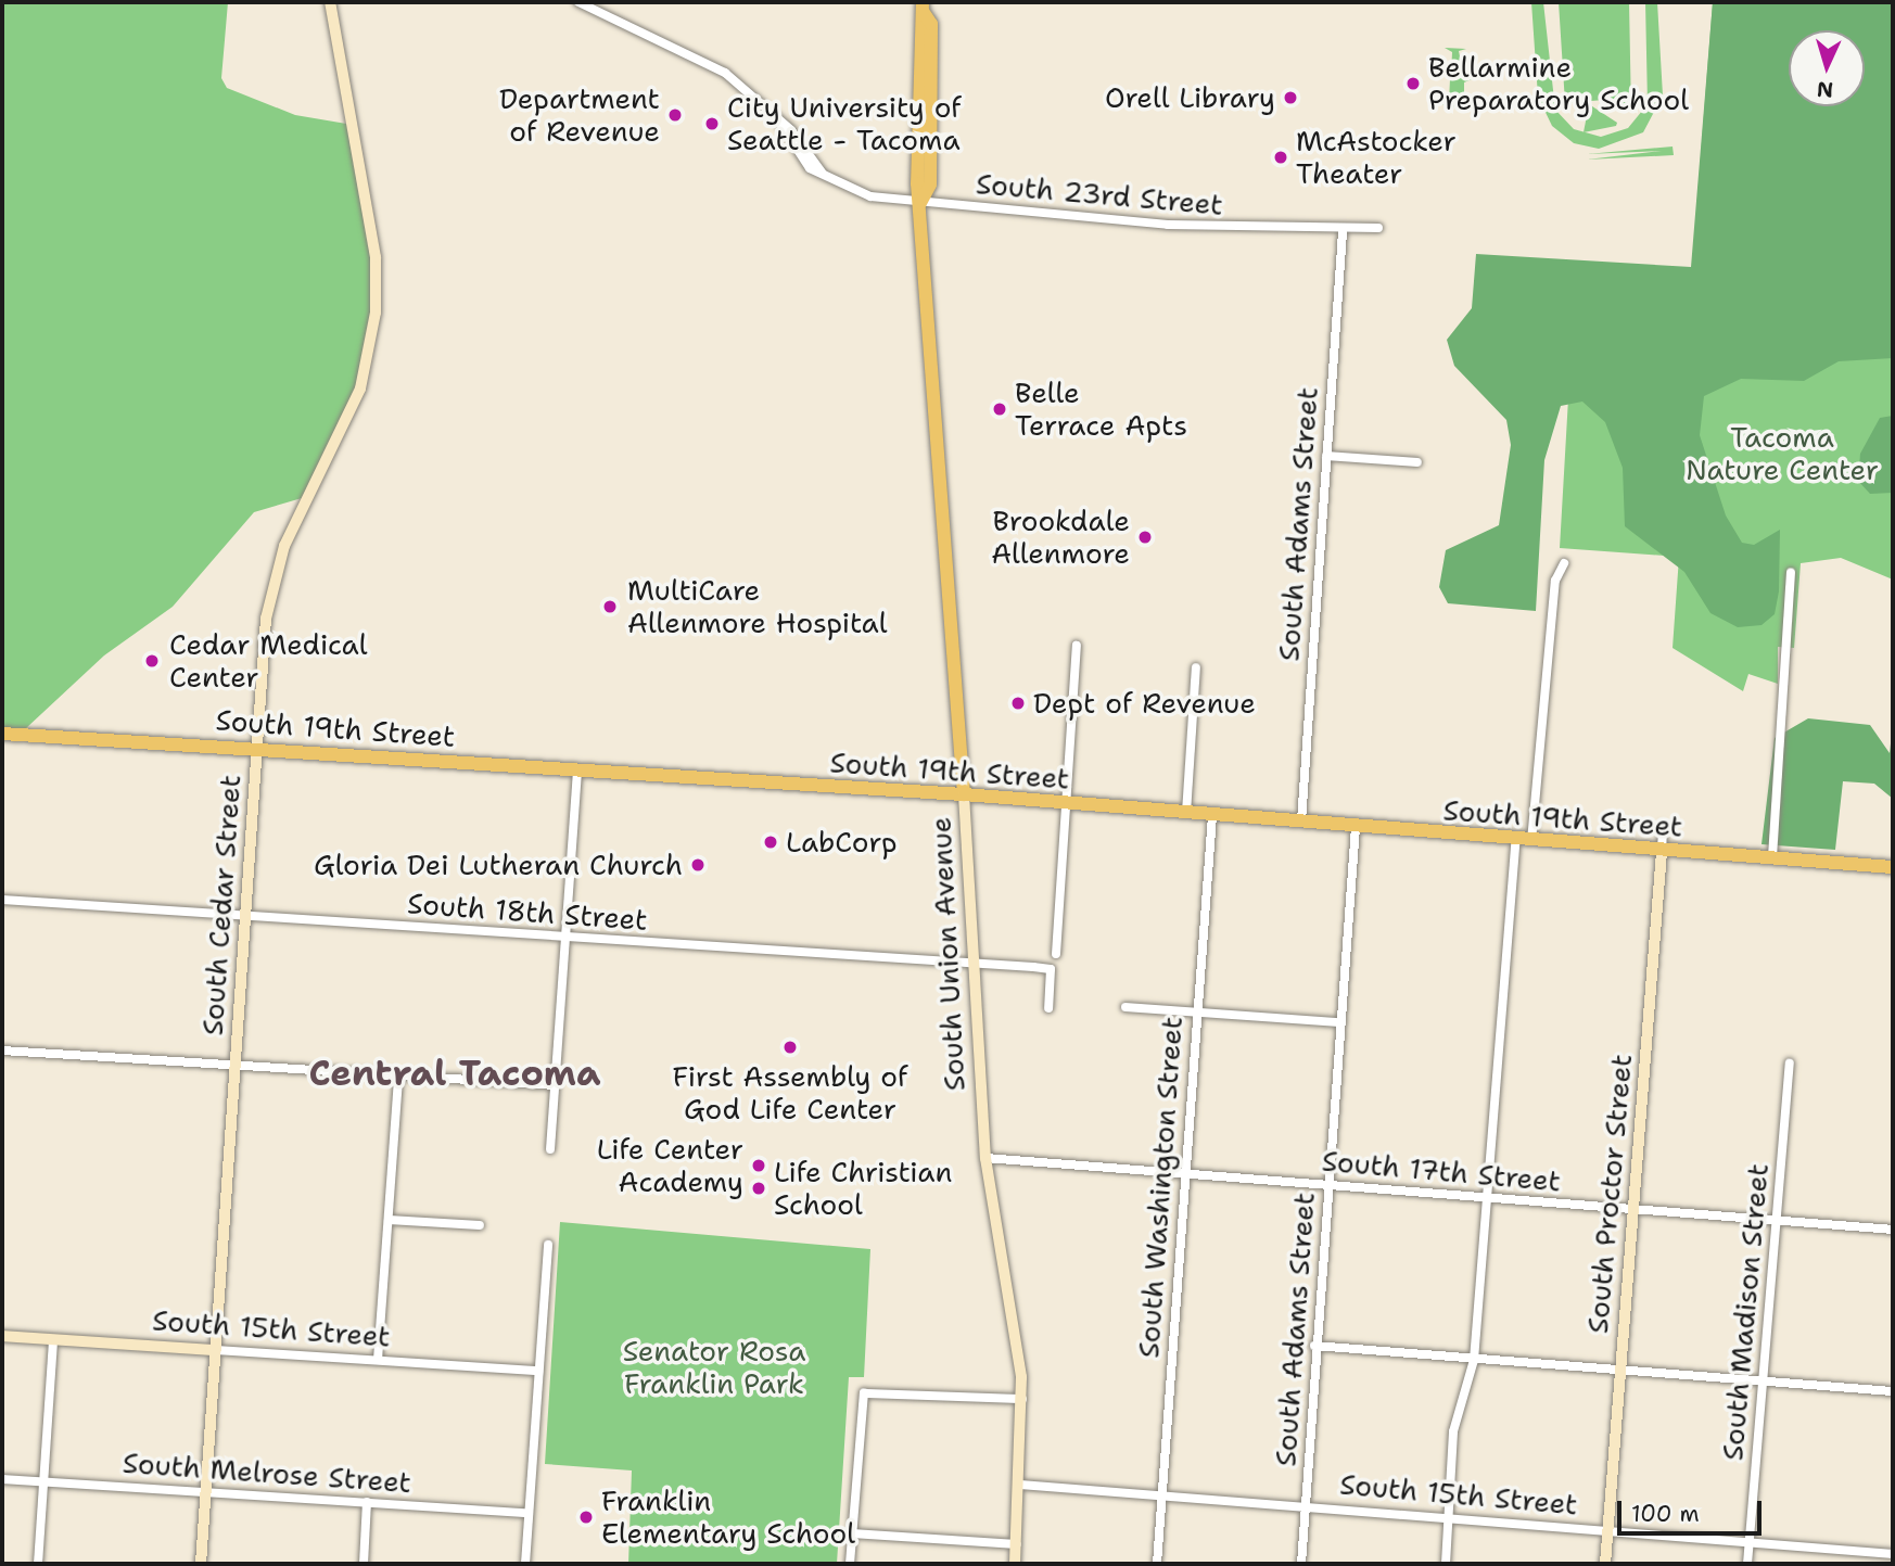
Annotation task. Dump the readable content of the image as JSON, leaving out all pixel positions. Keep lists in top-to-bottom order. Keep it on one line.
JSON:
{"streets":{"main road":["South 19th Street","South Cedar Street","South Union Avenue","South Proctor Street","South 15th Street"],"street":["South 23rd Street","South Adams Street","South 18th Street","South 17th Street","South Washington Street","South Madison Street","South Melrose Street"]},"crossings":[["South 23rd Street","South Adams Street"],["South 23rd Street","South Union Avenue"],["South Adams Street","South 19th Street"],["South Adams Street","South 17th Street"],["South Adams Street","South 15th Street"],["South 19th Street","South Cedar Street"],["South 19th Street","South Union Avenue"],["South 19th Street","South Washington Street"],["South 19th Street","South Proctor Street"],["South Cedar Street","South 18th Street"],["South Cedar Street","South 15th Street"],["South Cedar Street","South Melrose Street"],["South 18th Street","South Union Avenue"],["South Union Avenue","South 17th Street"],["South Union Avenue","South 15th Street"],["South 17th Street","South Washington Street"],["South 17th Street","South Proctor Street"],["South 17th Street","South Madison Street"],["South Washington Street","South 15th Street"],["South Proctor Street","South 15th Street"],["South Madison Street","South 15th Street"]],"districts":["Central Tacoma"],"parks":["Tacoma Nature Center","Senator Rosa Franklin Park"],"places":["Bellarmine Preparatory School","Orell Library","Department of Revenue","City University of Seattle - Tacoma","McAstocker Theater","Belle Terrace Apts","Brookdale Allenmore","MultiCare Allenmore Hospital","Cedar Medical Center","Dept of Revenue","LabCorp","Gloria Dei Lutheran Church","First Assembly of God Life Center","Life Center Academy","Life Christian School","Franklin Elementary School"],"scale_bar":"100 m","north":"bottom"}
